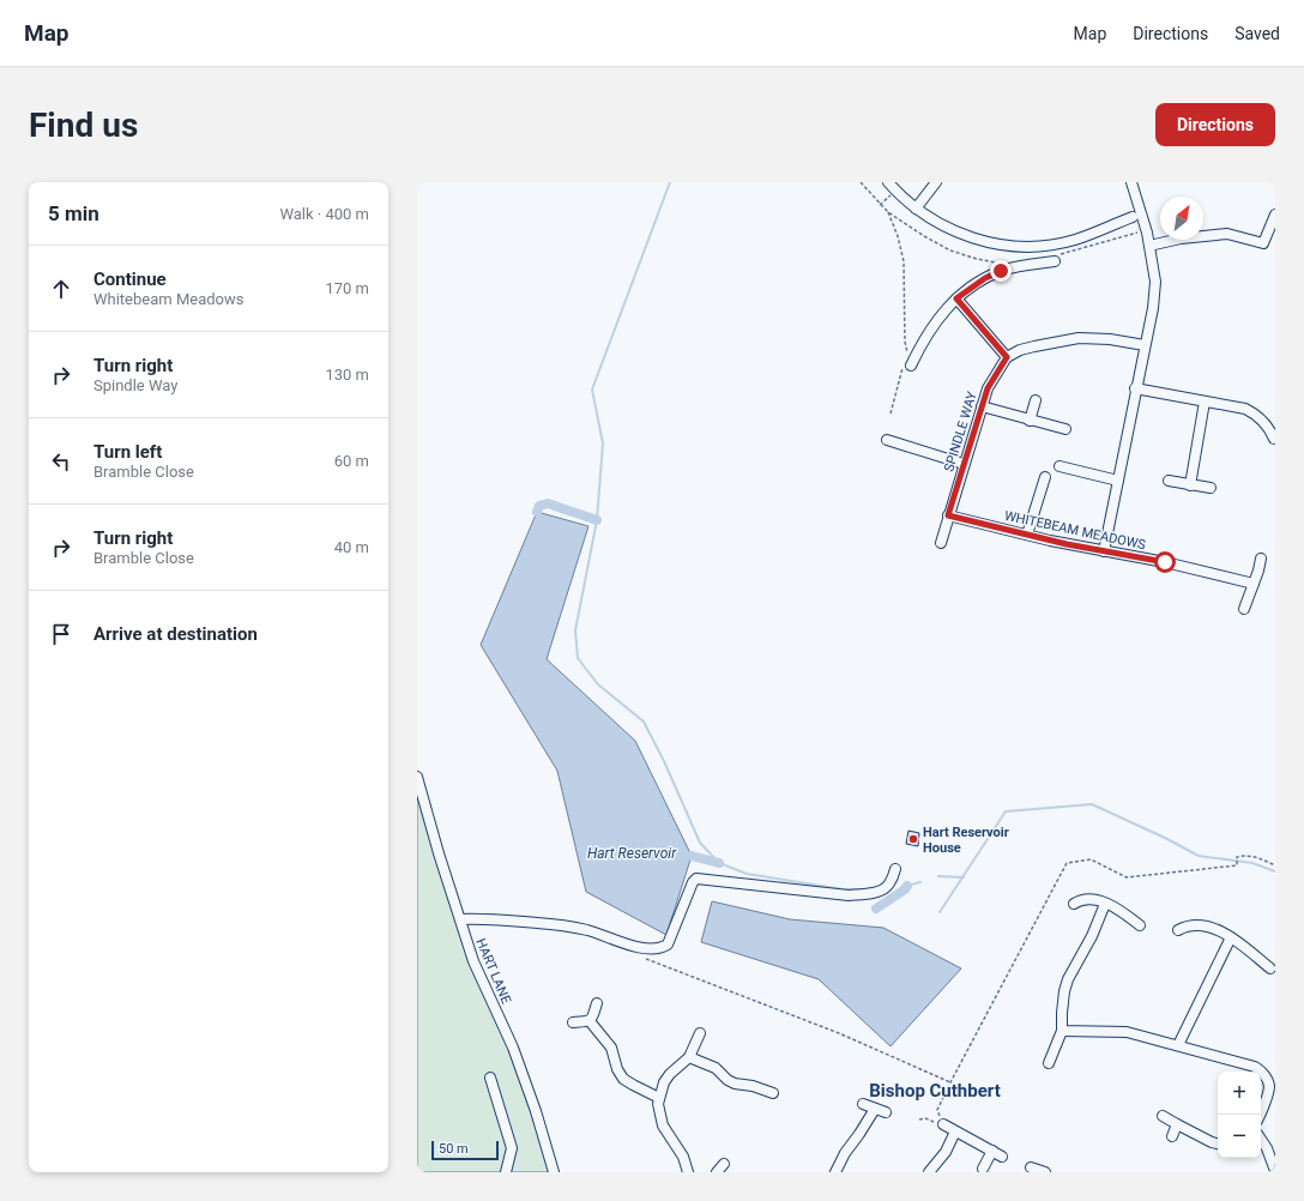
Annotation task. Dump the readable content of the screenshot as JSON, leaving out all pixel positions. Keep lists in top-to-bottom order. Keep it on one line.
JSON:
{"streets":{"street":["SPINDLE WAY","WHITEBEAM MEADOWS","HART LANE"]},"crossings":[["SPINDLE WAY","WHITEBEAM MEADOWS"]],"districts":["Bishop Cuthbert"],"water":["Hart Reservoir"],"places":["Hart Reservoir House"],"scale_bar":"50 m","north":"top right","page":{"header":"Map","nav":["Map","Directions","Saved"],"buttons":"Directions","title":"Find us","heading":["5 min","Walk · 400 m"],"list":[["Continue","Whitebeam Meadows","170 m"],["Turn right","Spindle Way","130 m"],["Turn left","Bramble Close","60 m"],["Turn right","Bramble Close","40 m"],"Arrive at destination"],"map_buttons":["+","−"],"scale":"50 m"}}
